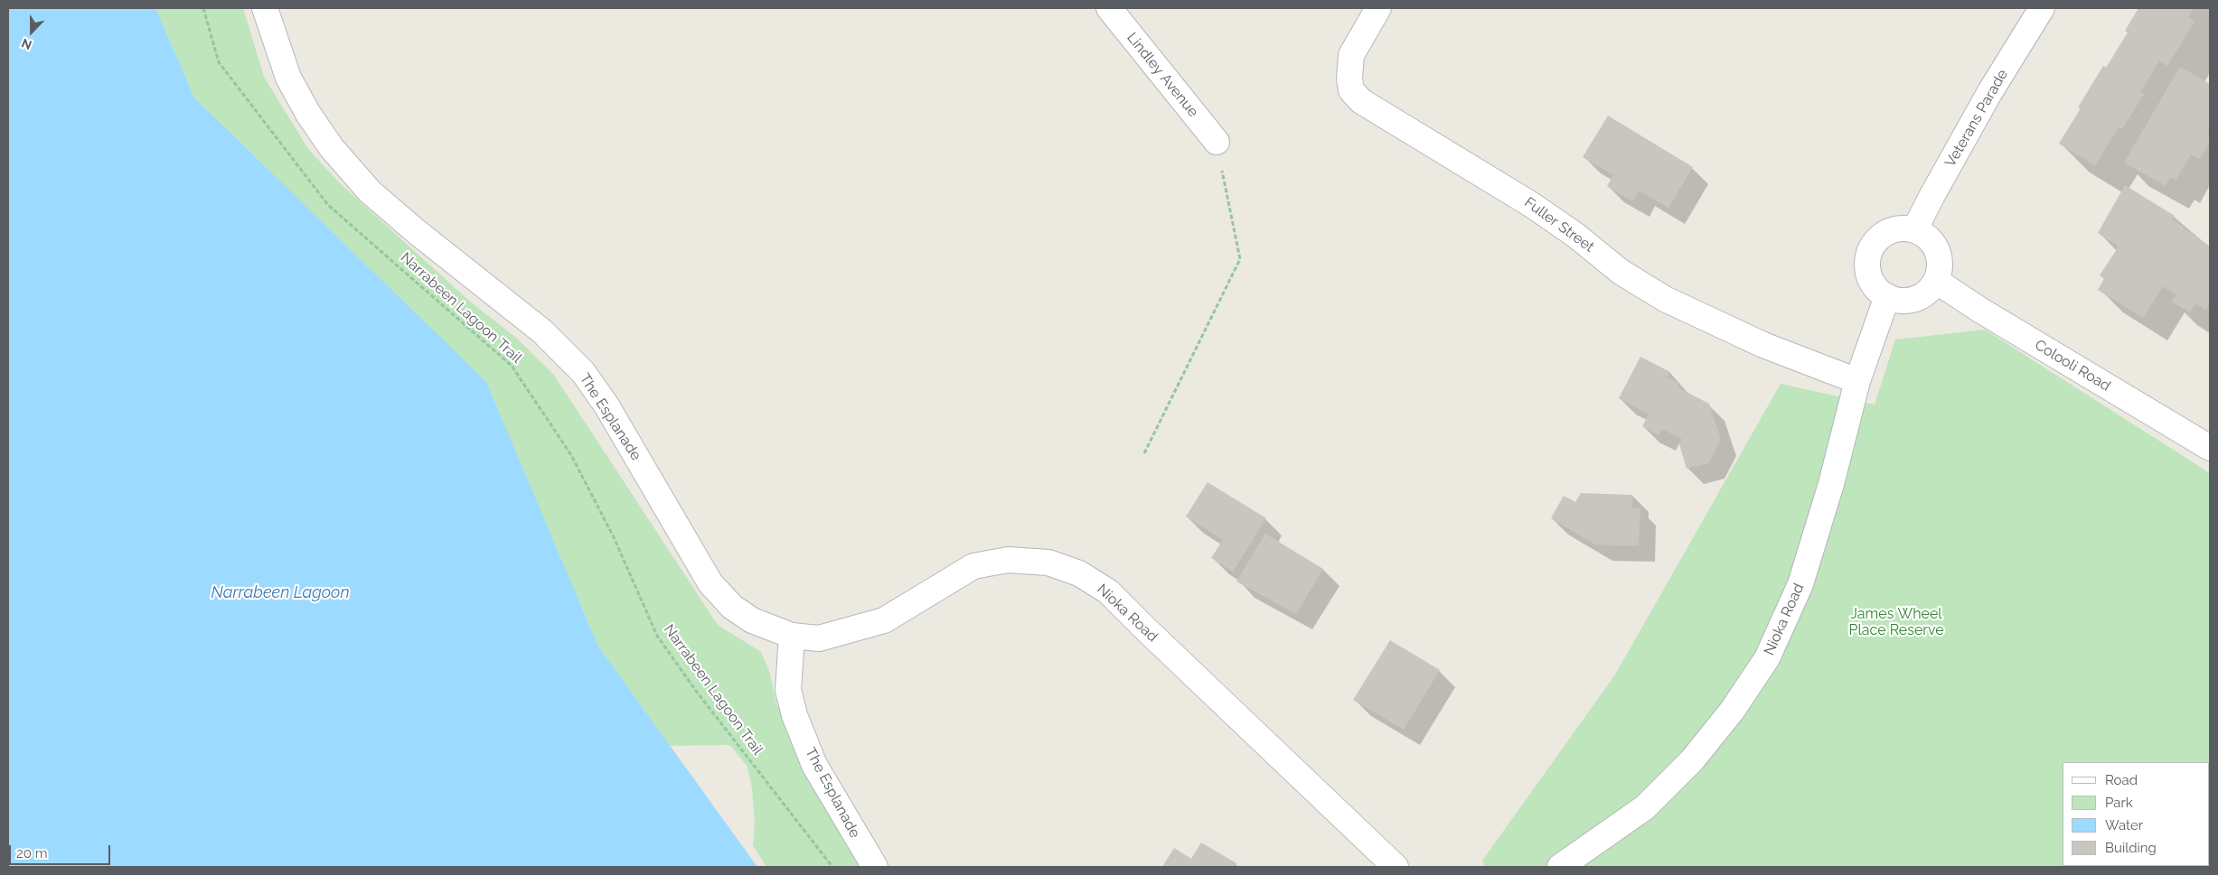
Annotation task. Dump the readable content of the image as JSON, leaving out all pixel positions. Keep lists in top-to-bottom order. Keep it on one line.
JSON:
{"streets":{"street":["Lindley Avenue","Veterans Parade","Fuller Street","Colooli Road","The Esplanade","Nioka Road"],"path":["Narrabeen Lagoon Trail"]},"crossings":[["Veterans Parade","Colooli Road"],["Veterans Parade","Nioka Road"],["Fuller Street","Nioka Road"],["Colooli Road","Nioka Road"],["The Esplanade","Nioka Road"]],"water":["Narrabeen Lagoon"],"parks":["James Wheel Place Reserve"],"legend":["Road","Park","Water","Building"],"scale_bar":"20 m","north":"bottom"}
